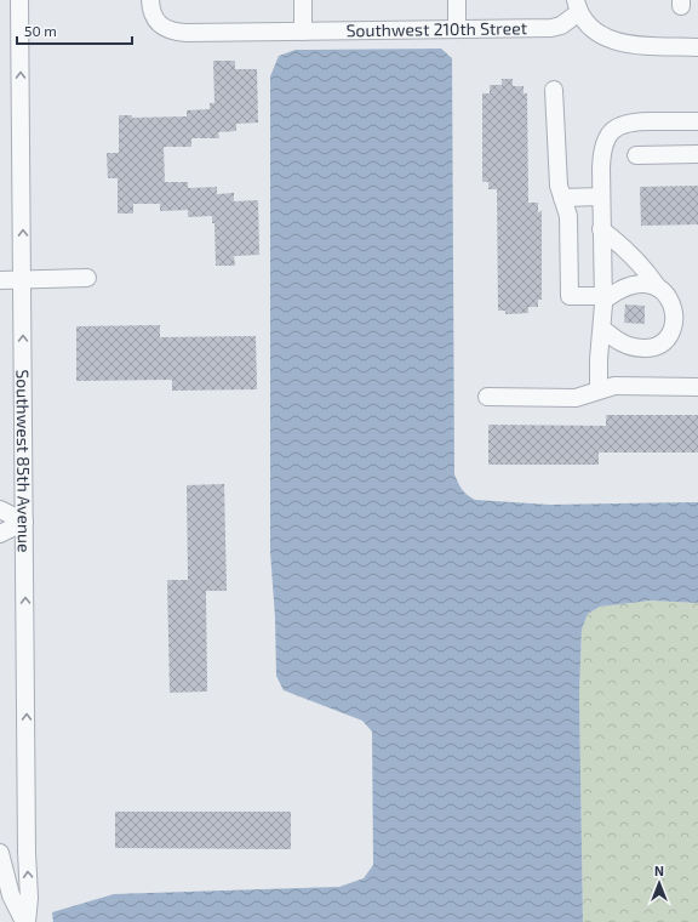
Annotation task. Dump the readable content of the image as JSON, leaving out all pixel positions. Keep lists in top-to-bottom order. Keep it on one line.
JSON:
{"streets":{"street":["Southwest 210th Street","Southwest 85th Avenue"]},"one_way":["Southwest 85th Avenue"],"scale_bar":"50 m","north":"top"}
